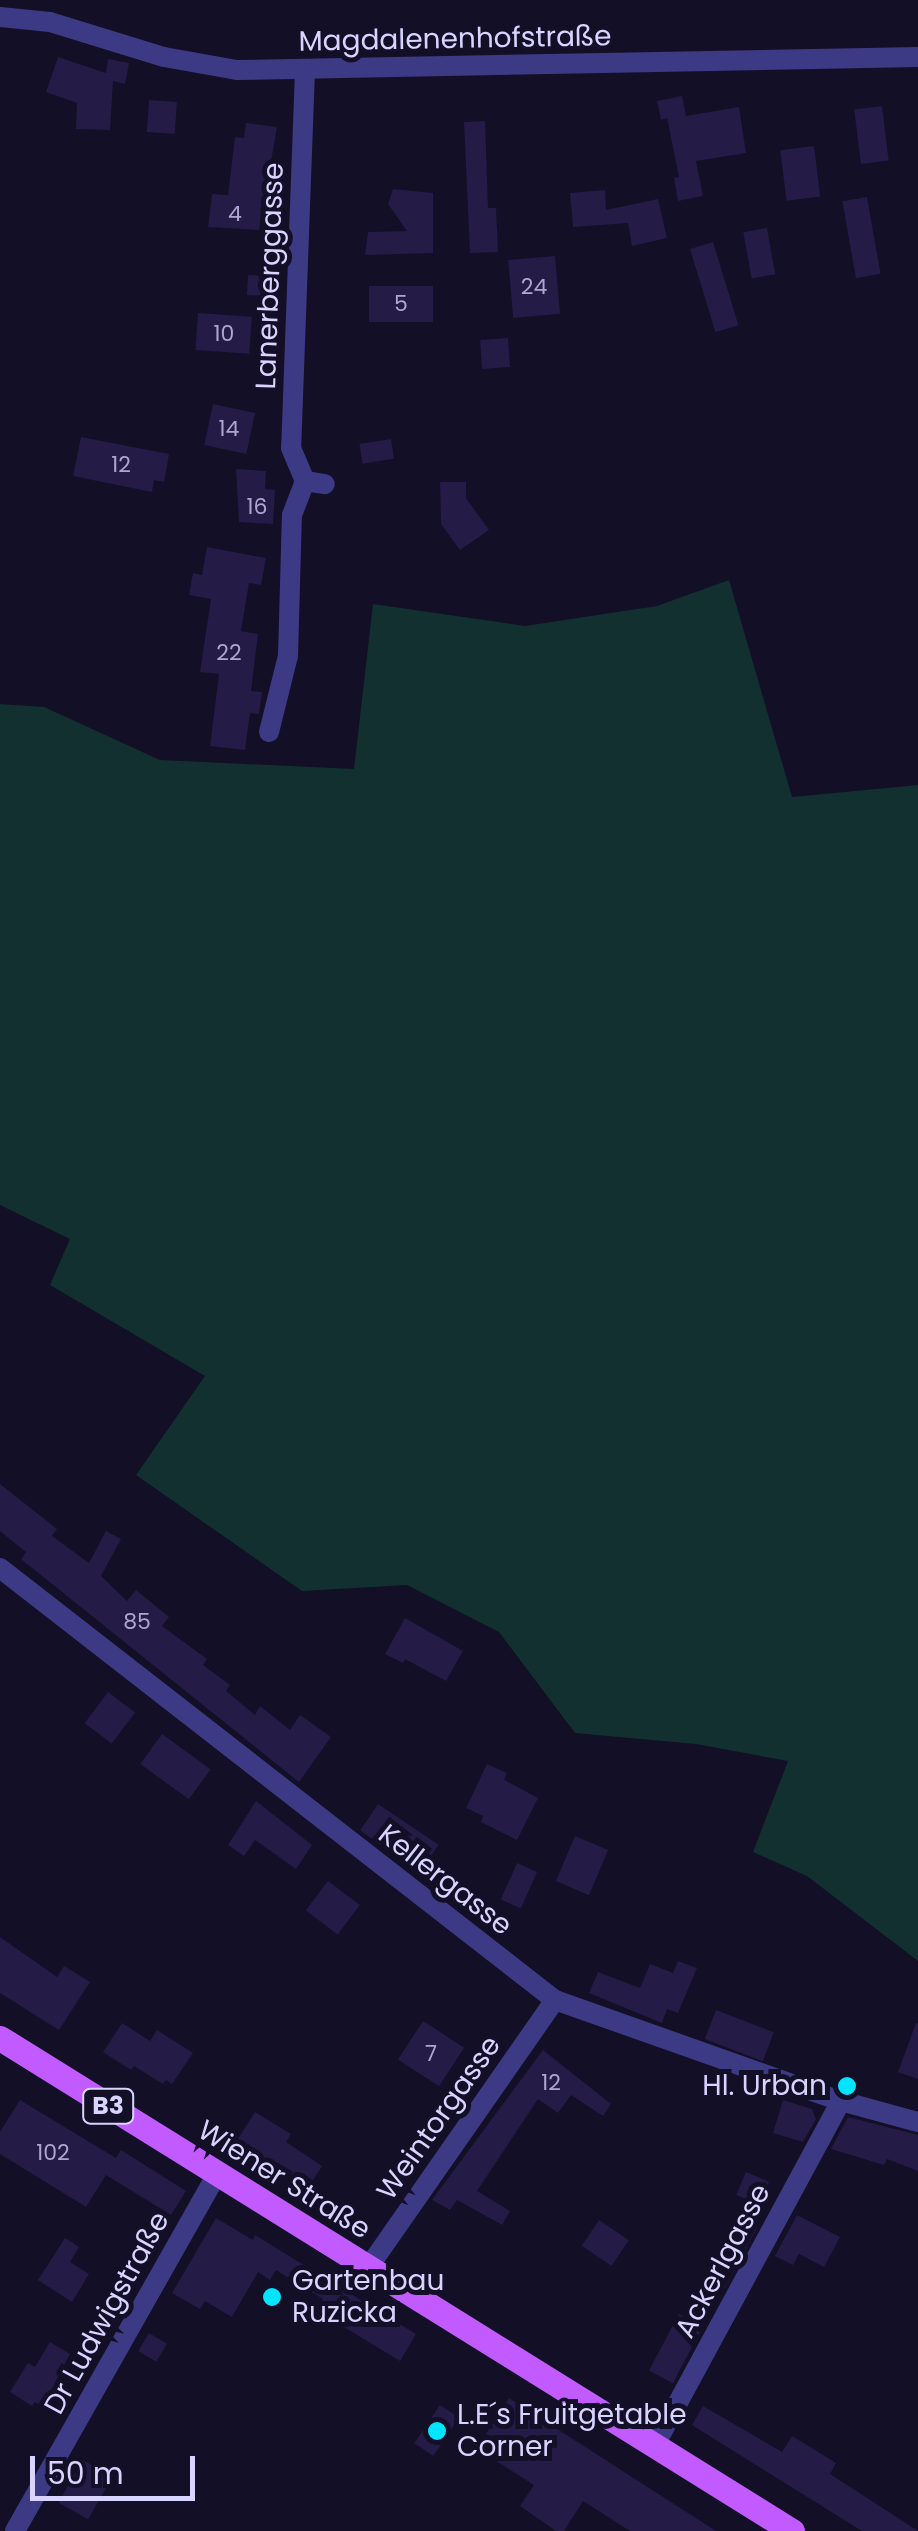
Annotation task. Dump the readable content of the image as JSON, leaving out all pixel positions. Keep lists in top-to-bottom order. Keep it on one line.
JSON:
{"streets":{"main road":["B3","Wiener Straße"],"street":["Magdalenenhofstraße","Lanerberggasse","Kellergasse","Weintorgasse","Ackerlgasse","Dr Ludwigstraße"]},"crossings":[["Magdalenenhofstraße","Lanerberggasse"],["Kellergasse","Weintorgasse"],["Kellergasse","Ackerlgasse"],["Weintorgasse","Wiener Straße"],["Wiener Straße","Ackerlgasse"],["Wiener Straße","Dr Ludwigstraße"]],"places":["Hl. Urban","Gartenbau Ruzicka","L.E´s Fruitgetable Corner"],"house_numbers":["4","24","5","10","14","12","16","22","85","7","12","102"],"scale_bar":"50 m"}
